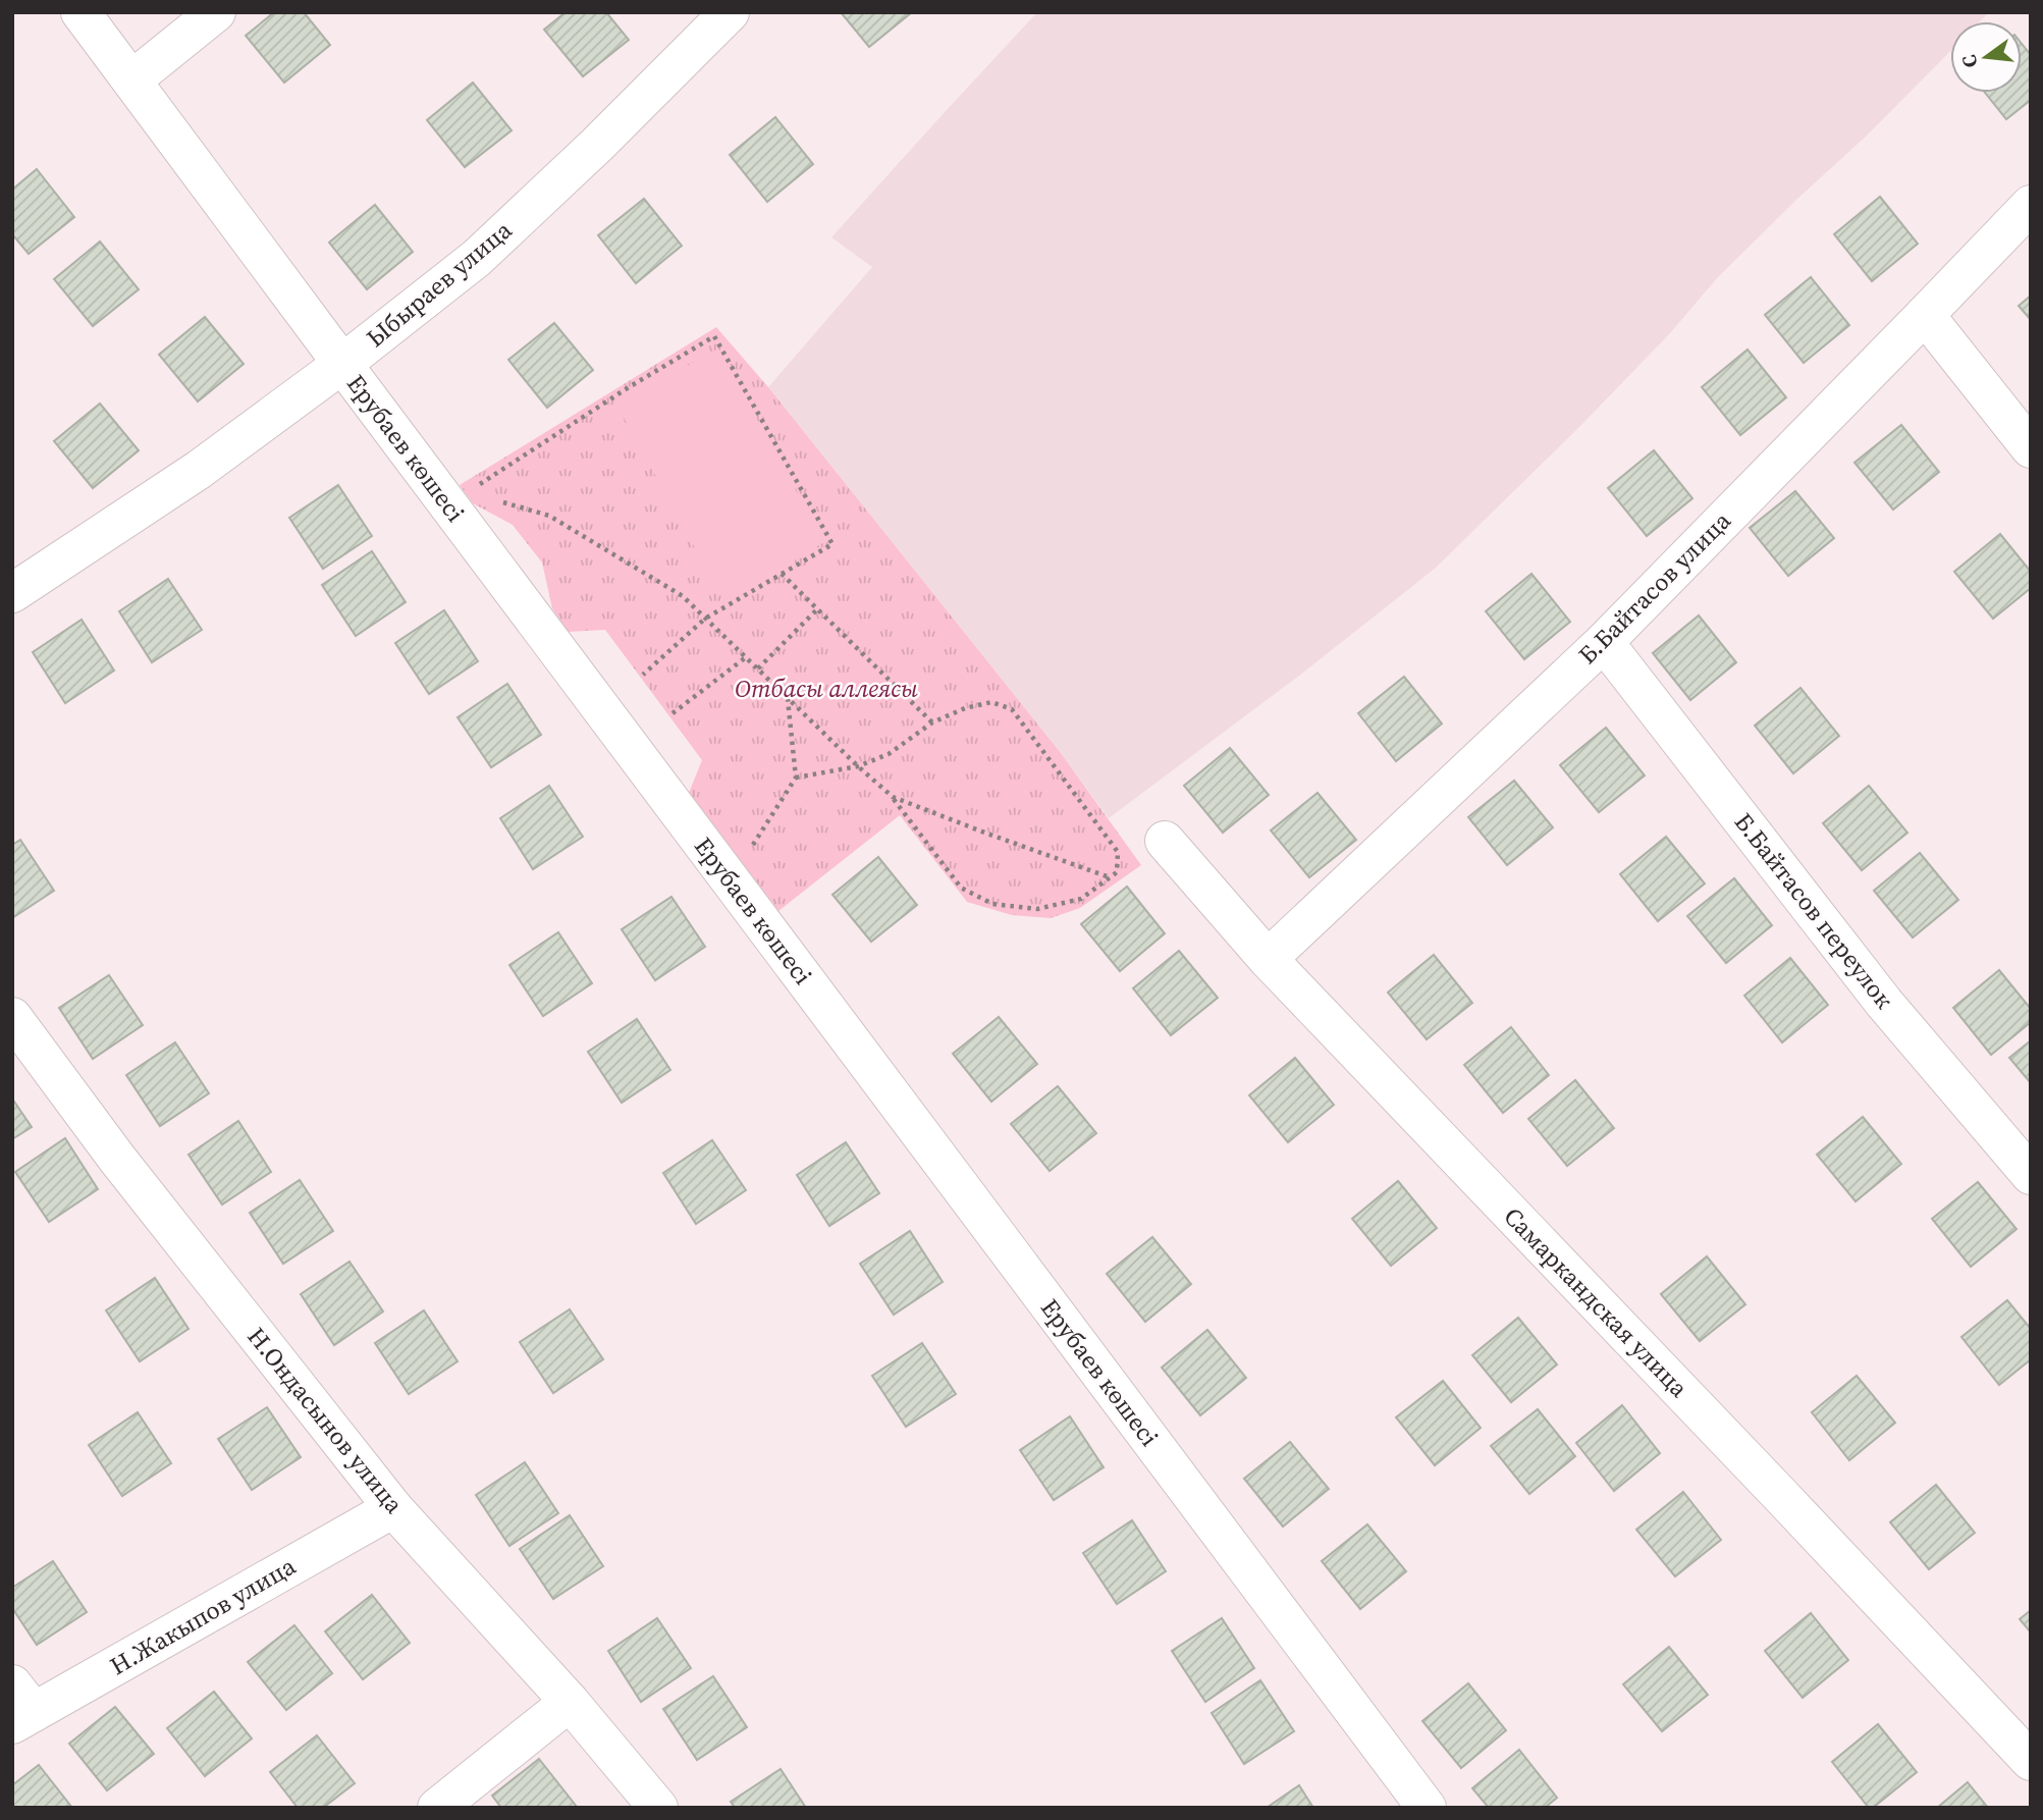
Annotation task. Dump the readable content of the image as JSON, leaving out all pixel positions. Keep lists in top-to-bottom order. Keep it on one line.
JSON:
{"streets":{"street":["Ыбыраев улица","Ерубаев көшесі","Б.Байтасов улица","Б.Байтасов переулок","Самаркандская улица","Н.Ондасынов улица","Н.Жакыпов улица"]},"crossings":[["Ыбыраев улица","Ерубаев көшесі"],["Б.Байтасов улица","Б.Байтасов переулок"],["Б.Байтасов улица","Самаркандская улица"],["Н.Ондасынов улица","Н.Жакыпов улица"]],"parks":["Отбасы аллеясы"],"north":"left"}
